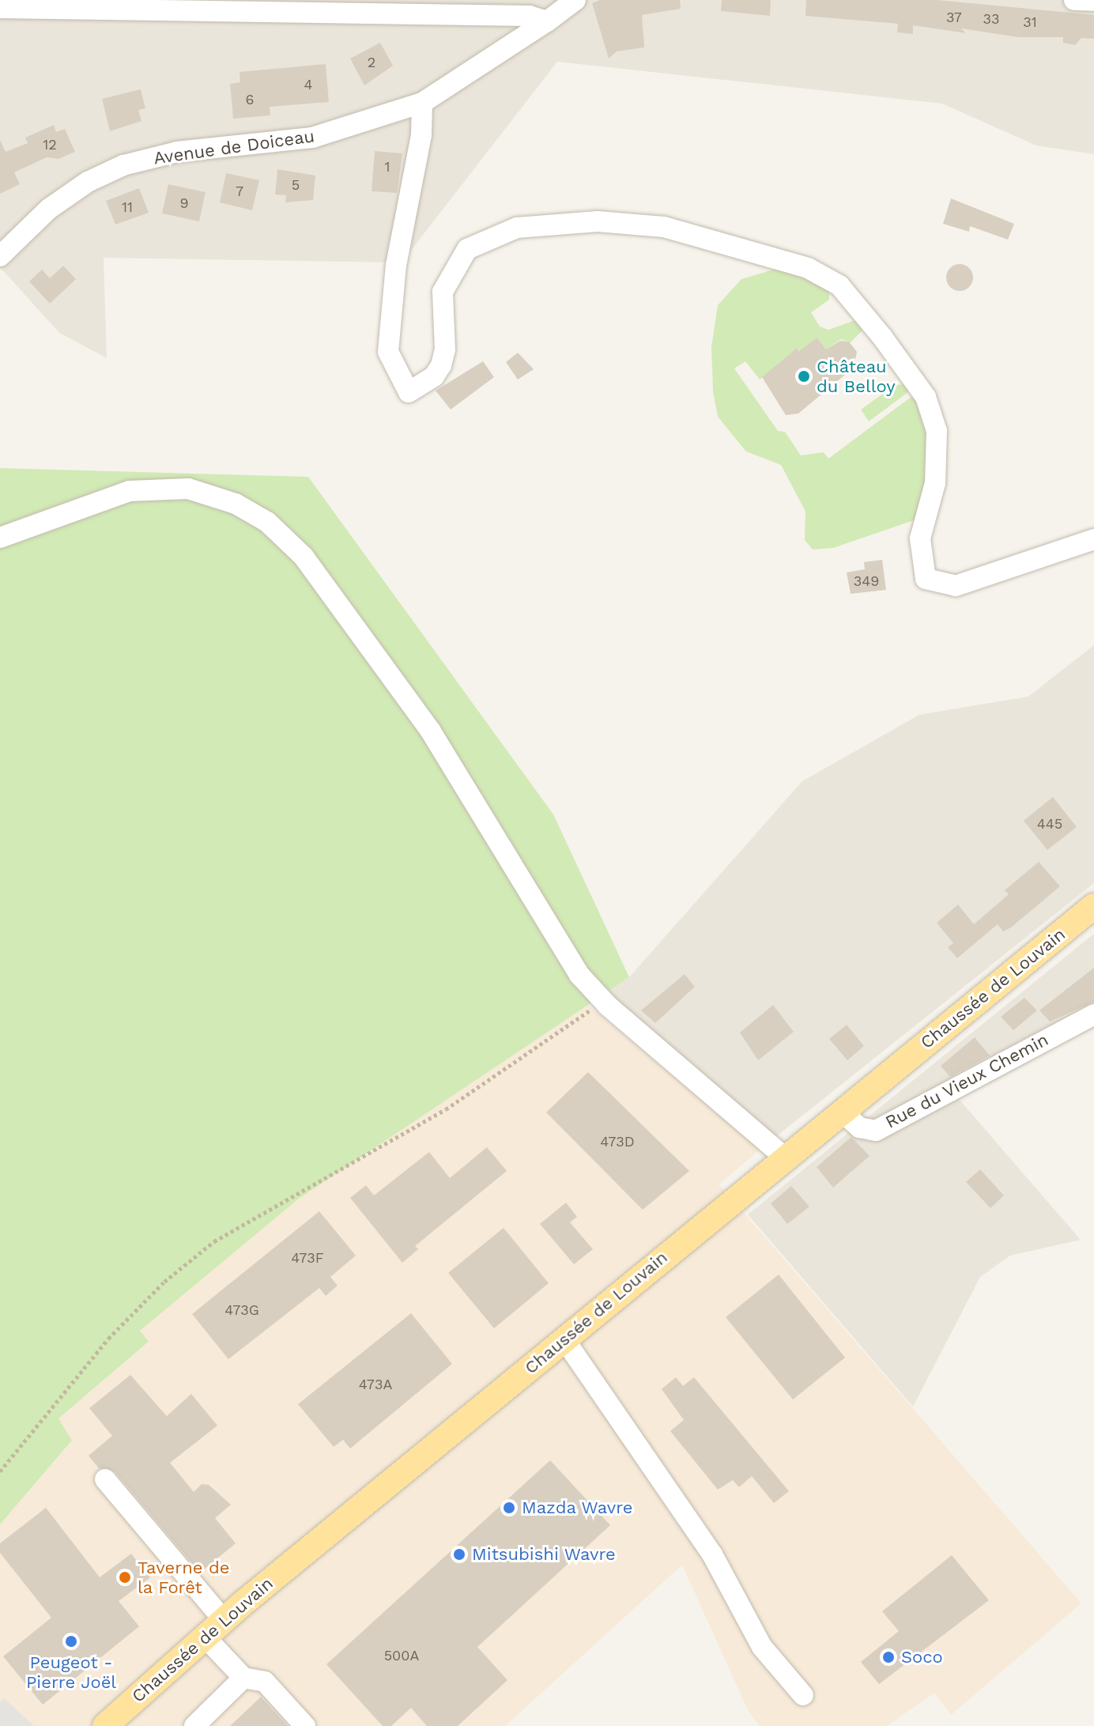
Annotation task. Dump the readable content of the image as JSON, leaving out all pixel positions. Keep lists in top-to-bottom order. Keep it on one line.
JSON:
{"streets":{"main road":["Chaussée de Louvain"],"street":["Avenue de Doiceau","Rue du Vieux Chemin"]},"crossings":[["Chaussée de Louvain","Rue du Vieux Chemin"]],"places":["Château du Belloy","Mazda Wavre","Mitsubishi Wavre","Taverne de la Forêt","Peugeot - Pierre Joël","Soco"],"house_numbers":["37","33","31","2","4","6","12","1","5","7","9","11","349","445","473D","473F","473G","473A","500A"]}
